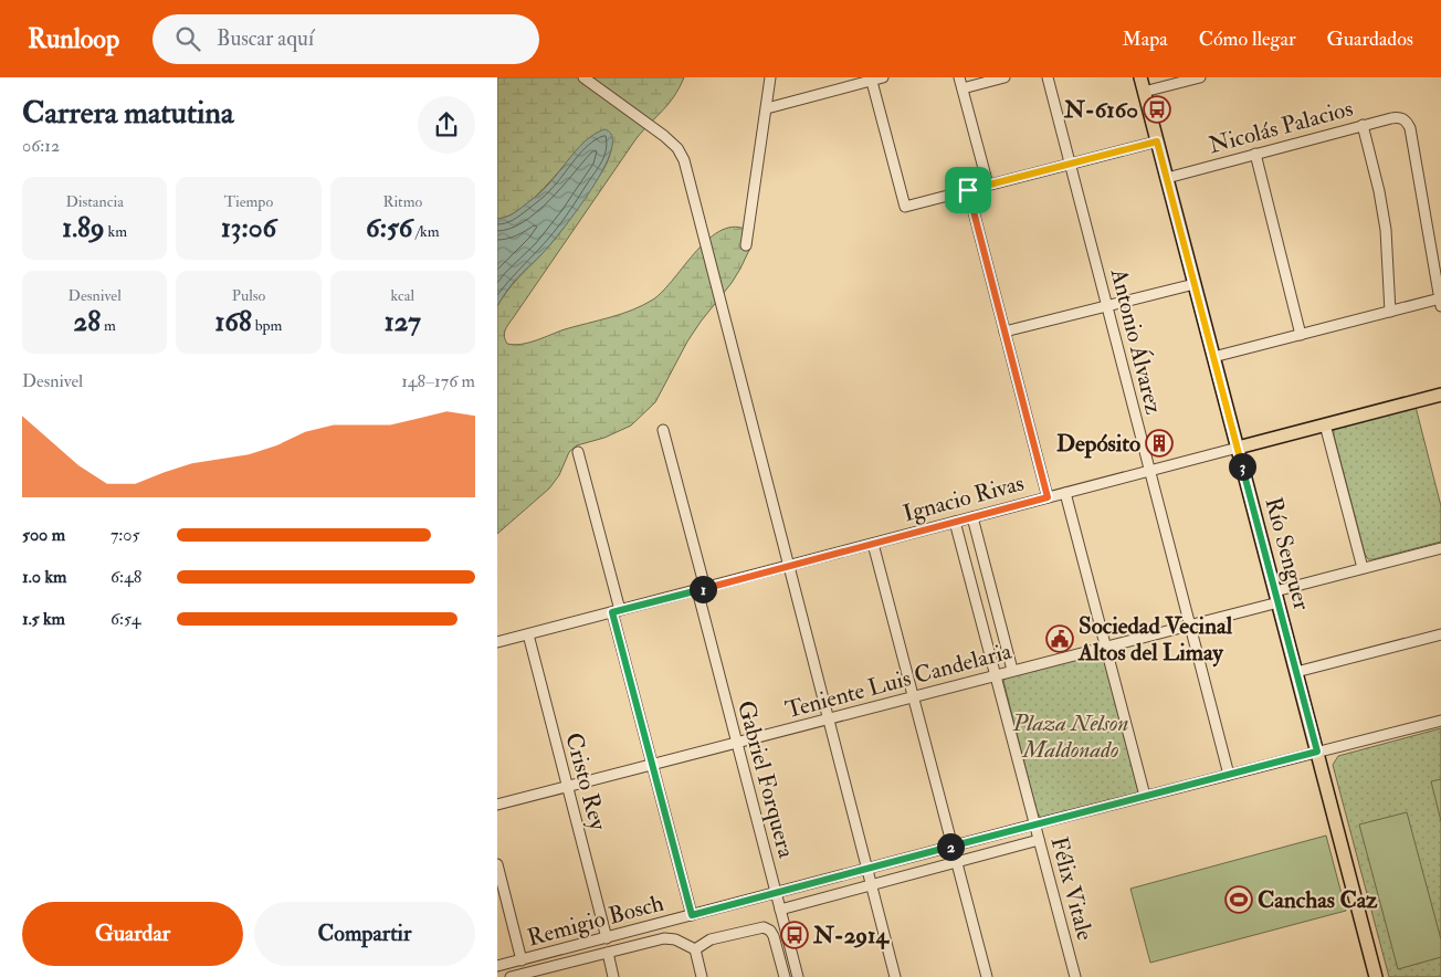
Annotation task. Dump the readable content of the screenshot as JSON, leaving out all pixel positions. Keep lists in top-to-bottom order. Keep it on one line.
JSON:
{"streets":{"main road":["Ignacio Rivas","Río Senguer"],"street":["Nicolás Palacios","Antonio Álvarez","Teniente Luis Candelaria","Gabriel Forquera","Cristo Rey","Félix Vitale","Remigio Bosch"]},"crossings":[["Nicolás Palacios","Río Senguer"],["Antonio Álvarez","Ignacio Rivas"],["Antonio Álvarez","Teniente Luis Candelaria"],["Antonio Álvarez","Remigio Bosch"],["Ignacio Rivas","Río Senguer"],["Ignacio Rivas","Gabriel Forquera"],["Ignacio Rivas","Cristo Rey"],["Ignacio Rivas","Félix Vitale"],["Río Senguer","Teniente Luis Candelaria"],["Río Senguer","Remigio Bosch"],["Teniente Luis Candelaria","Gabriel Forquera"],["Teniente Luis Candelaria","Cristo Rey"],["Teniente Luis Candelaria","Félix Vitale"],["Gabriel Forquera","Remigio Bosch"],["Cristo Rey","Remigio Bosch"],["Félix Vitale","Remigio Bosch"]],"parks":["Plaza Nelson Maldonado"],"places":{"bus stop":["N-6160","N-2914"],"building":["Depósito"],"public building":["Sociedad Vecinal Altos del Limay"],"sports":["Canchas Caz"]},"page":{"header":"Runloop","search":"Buscar aquí","nav":["Mapa","Cómo llegar","Guardados"],"heading":["Carrera matutina","06:12"],"stats":[["Distancia","1.89 km"],["Tiempo","13:06"],["Ritmo","6:56 /km"],["Desnivel","28 m"],["Pulso","168 bpm"],["kcal","127"]],"chart":["Desnivel","148–176 m"],"pins":["3","1","2"],"list":[{"name":"500 m","note":"7:05"},{"name":"1.0 km","note":"6:48"},{"name":"1.5 km","note":"6:54"}],"buttons":["Guardar","Compartir"]}}
